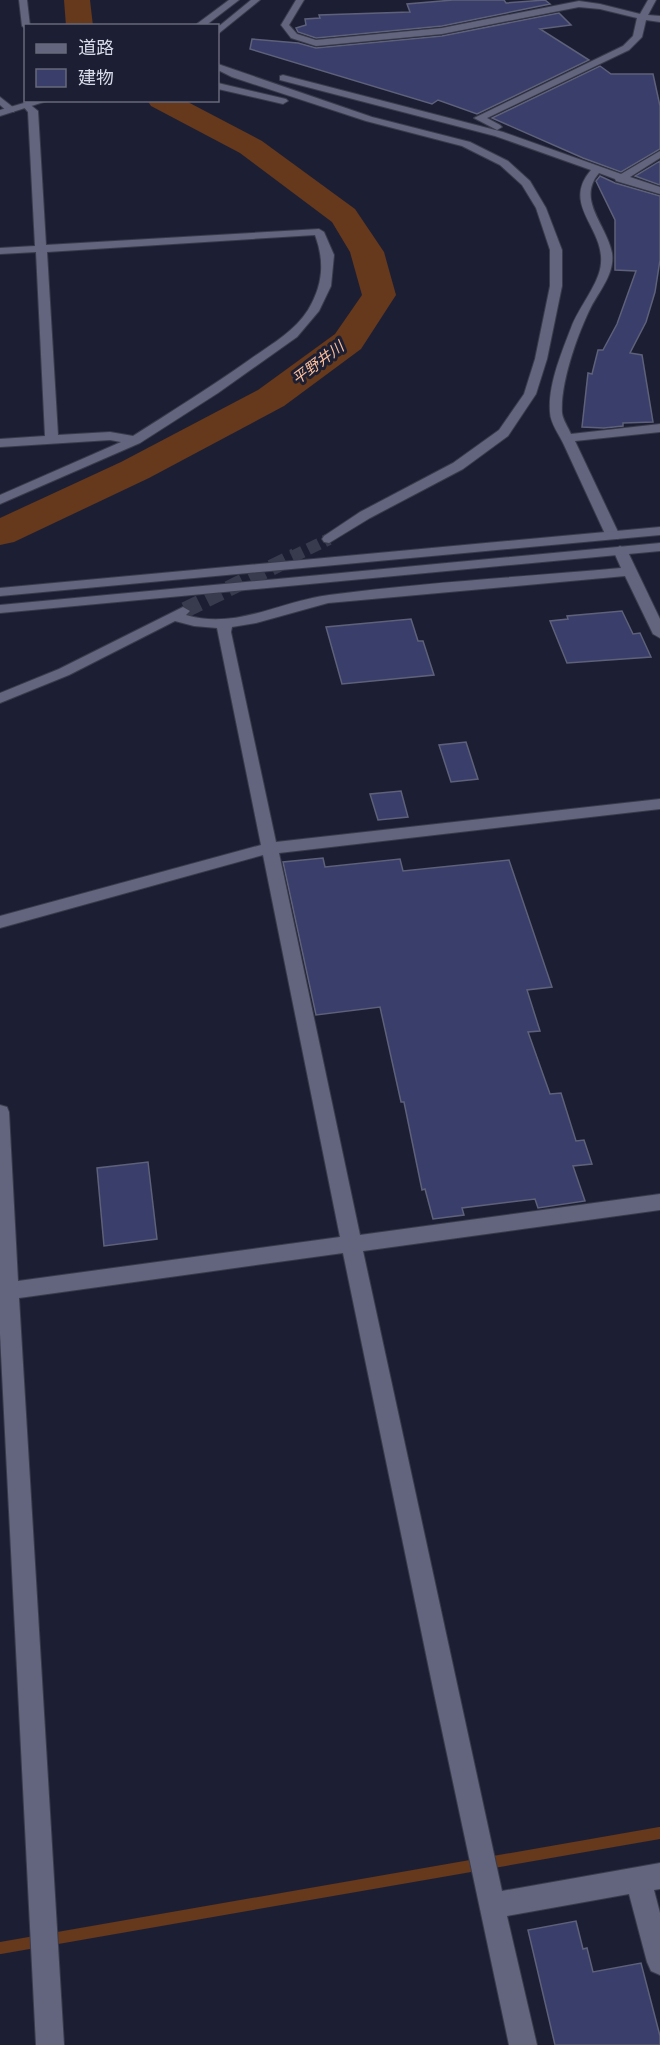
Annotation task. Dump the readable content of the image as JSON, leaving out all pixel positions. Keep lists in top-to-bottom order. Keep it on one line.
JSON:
{"water":["平野井川"],"legend":["道路","建物"]}
